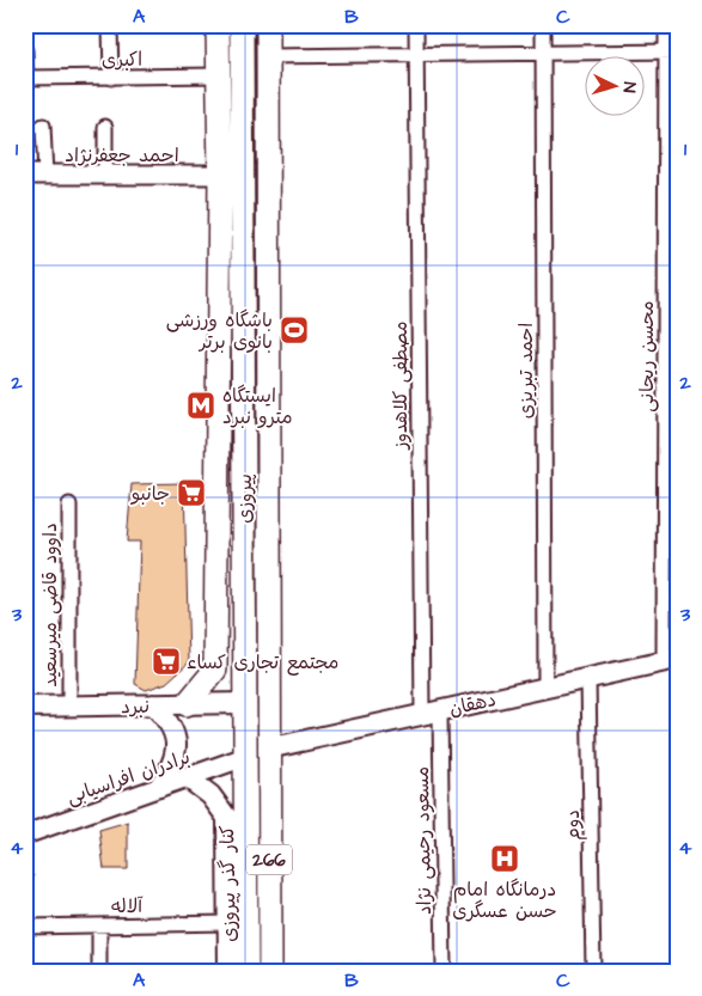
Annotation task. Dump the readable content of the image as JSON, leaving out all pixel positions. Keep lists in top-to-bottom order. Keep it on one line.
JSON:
{"streets":{"main road":["پیروزی","دهقان","نبرد","266","کنار گذر پیروزی"],"street":["اکبری","احمد جعفرنژاد","محسن ریحانی","احمد تبریزی","مصطفی کلاهدوز","داوود قاضی میرسعید","برادران افراسیابی","دوم","مسعود رحیمی نژاد","آلاله"]},"crossings":[["محسن ریحانی","دهقان"],["احمد تبریزی","دهقان"],["مصطفی کلاهدوز","دهقان"],["مصطفی کلاهدوز","مسعود رحیمی نژاد"],["پیروزی","دهقان"],["پیروزی","نبرد"],["پیروزی","برادران افراسیابی"],["داوود قاضی میرسعید","نبرد"],["دهقان","دوم"],["دهقان","مسعود رحیمی نژاد"],["برادران افراسیابی","کنار گذر پیروزی"],["کنار گذر پیروزی","آلاله"]],"places":{"sports":["باشگاه ورزشی بانوی برتر"],"metro station":["ایستگاه مترو نبرد"],"supermarket":["جانبو","مجتمع تجاری کساء"],"hospital":["درمانگاه امام حسن عسگری"]},"north":"right","grid":{"columns":["A","B","C"],"rows":["1","2","3","4"]}}
